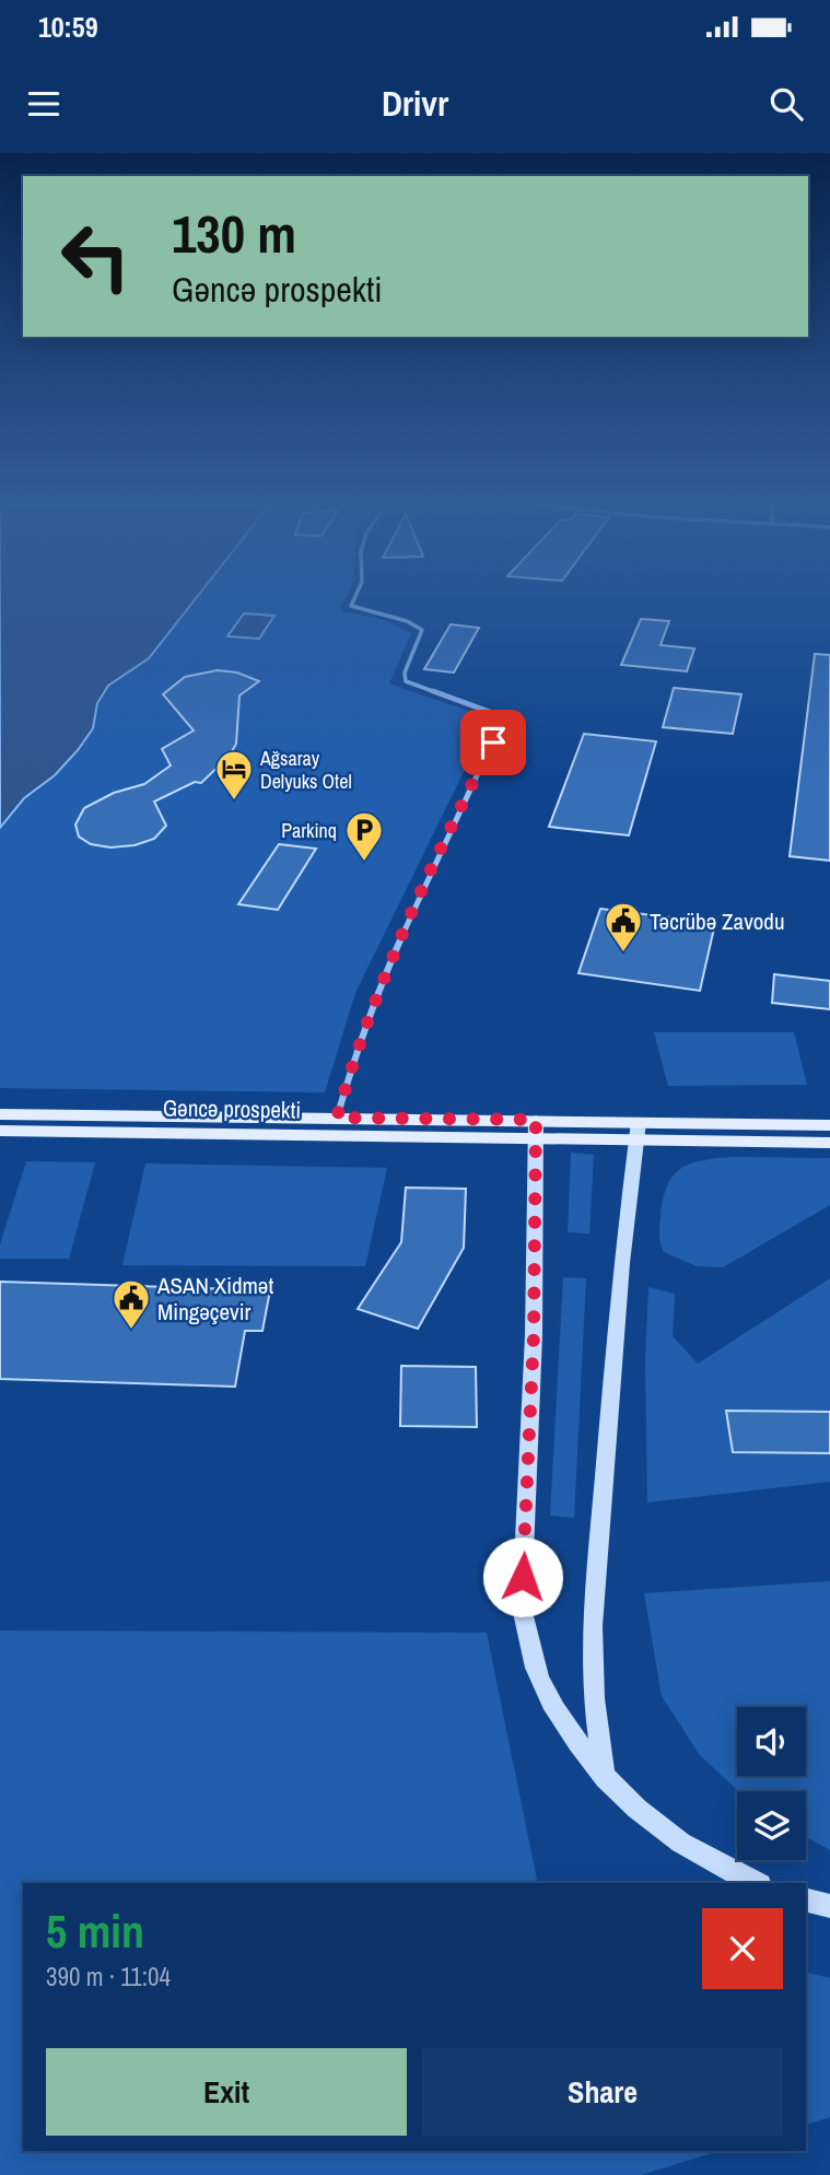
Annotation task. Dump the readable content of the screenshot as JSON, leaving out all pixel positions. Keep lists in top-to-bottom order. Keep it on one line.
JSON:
{"streets":{"main road":["Gəncə prospekti"]},"places":{"hotel":["Ağsaray Delyuks Otel"],"parking":["Parkinq"],"public building":["Təcrübə Zavodu","ASAN Xidmət Mingəçevir"]},"page":{"status":"10:59","header":"Drivr","turn":["130 m","Gəncə prospekti"],"heading":["5 min","390 m · 11:04"],"buttons":["Exit","Share"]}}
